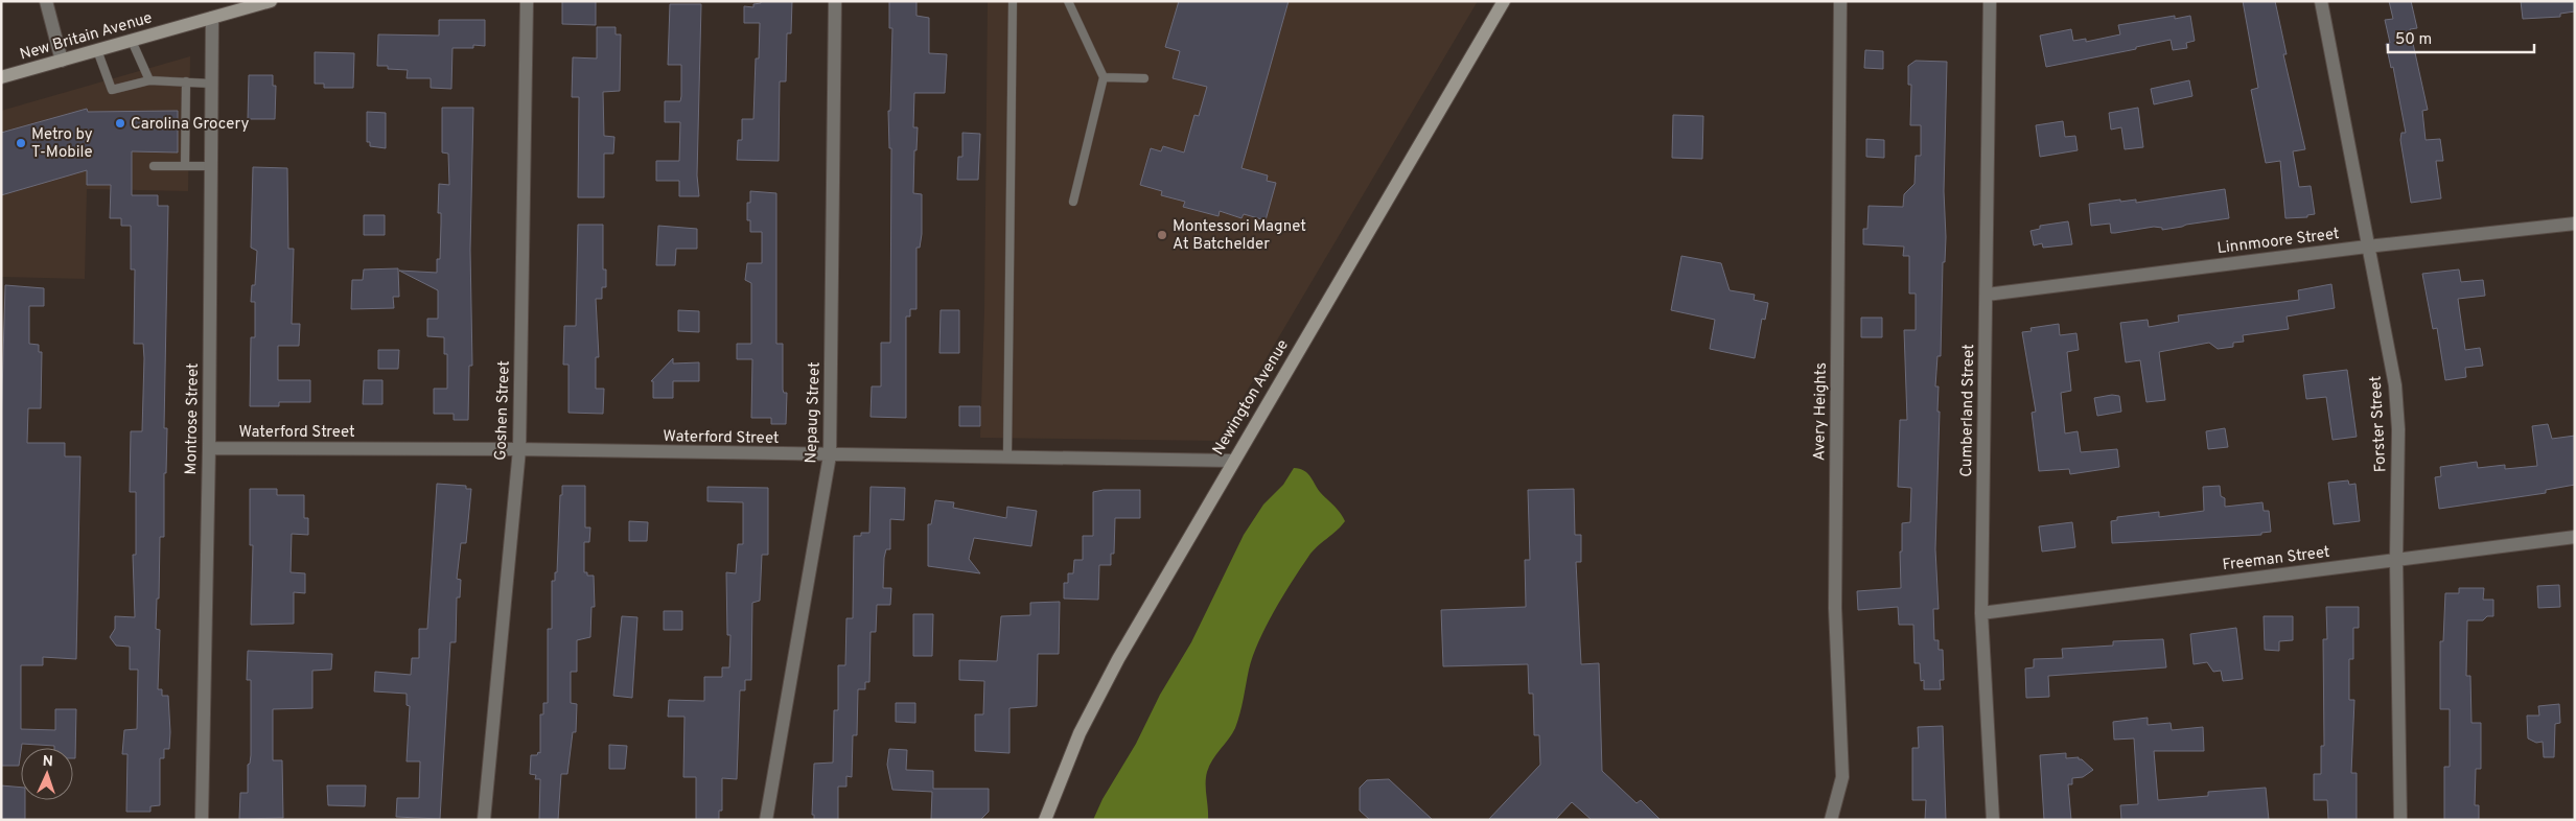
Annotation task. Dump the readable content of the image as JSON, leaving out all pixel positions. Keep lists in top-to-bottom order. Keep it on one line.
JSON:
{"streets":{"main road":["New Britain Avenue","Newington Avenue"],"street":["Linnmoore Street","Goshen Street","Cumberland Street","Avery Heights","Nepaug Street","Montrose Street","Forster Street","Waterford Street","Freeman Street"]},"crossings":[["New Britain Avenue","Montrose Street"],["Linnmoore Street","Cumberland Street"],["Linnmoore Street","Forster Street"],["Newington Avenue","Waterford Street"],["Goshen Street","Waterford Street"],["Cumberland Street","Freeman Street"],["Nepaug Street","Waterford Street"],["Montrose Street","Waterford Street"],["Forster Street","Freeman Street"]],"places":["Carolina Grocery","Metro by T-Mobile","Montessori Magnet At Batchelder"],"scale_bar":"50 m","north":"top"}
